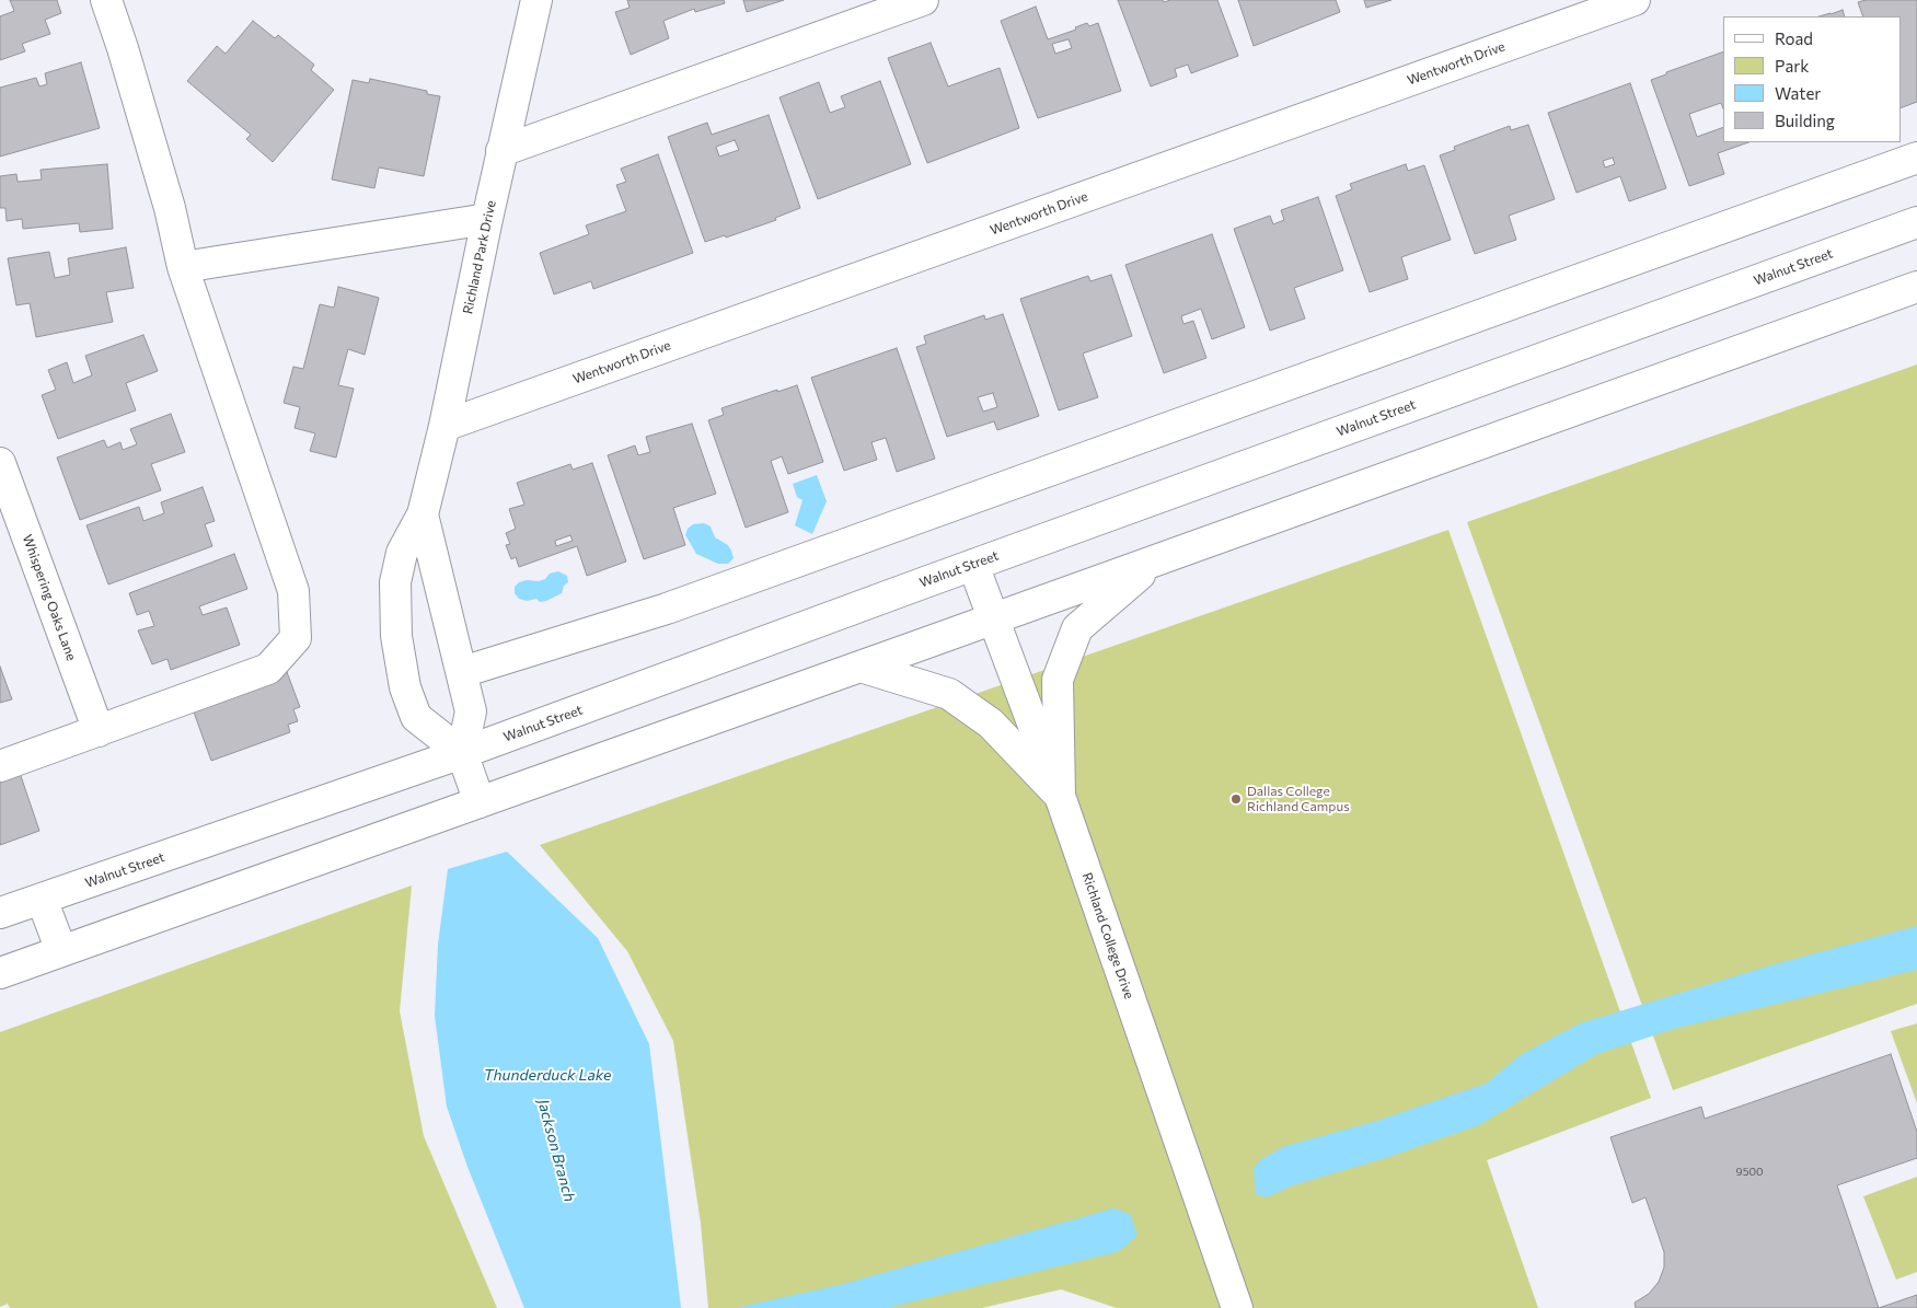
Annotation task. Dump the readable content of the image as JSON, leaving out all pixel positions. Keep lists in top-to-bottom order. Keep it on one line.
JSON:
{"streets":{"main road":["Wentworth Drive","Richland Park Drive","Walnut Street","Whispering Oaks Lane","Richland College Drive"]},"crossings":[["Wentworth Drive","Richland Park Drive"],["Richland Park Drive","Walnut Street"],["Walnut Street","Richland College Drive"]],"water":["Thunderduck Lake","Jackson Branch"],"places":["Dallas College Richland Campus"],"house_numbers":["9500"],"legend":["Road","Park","Water","Building"]}
